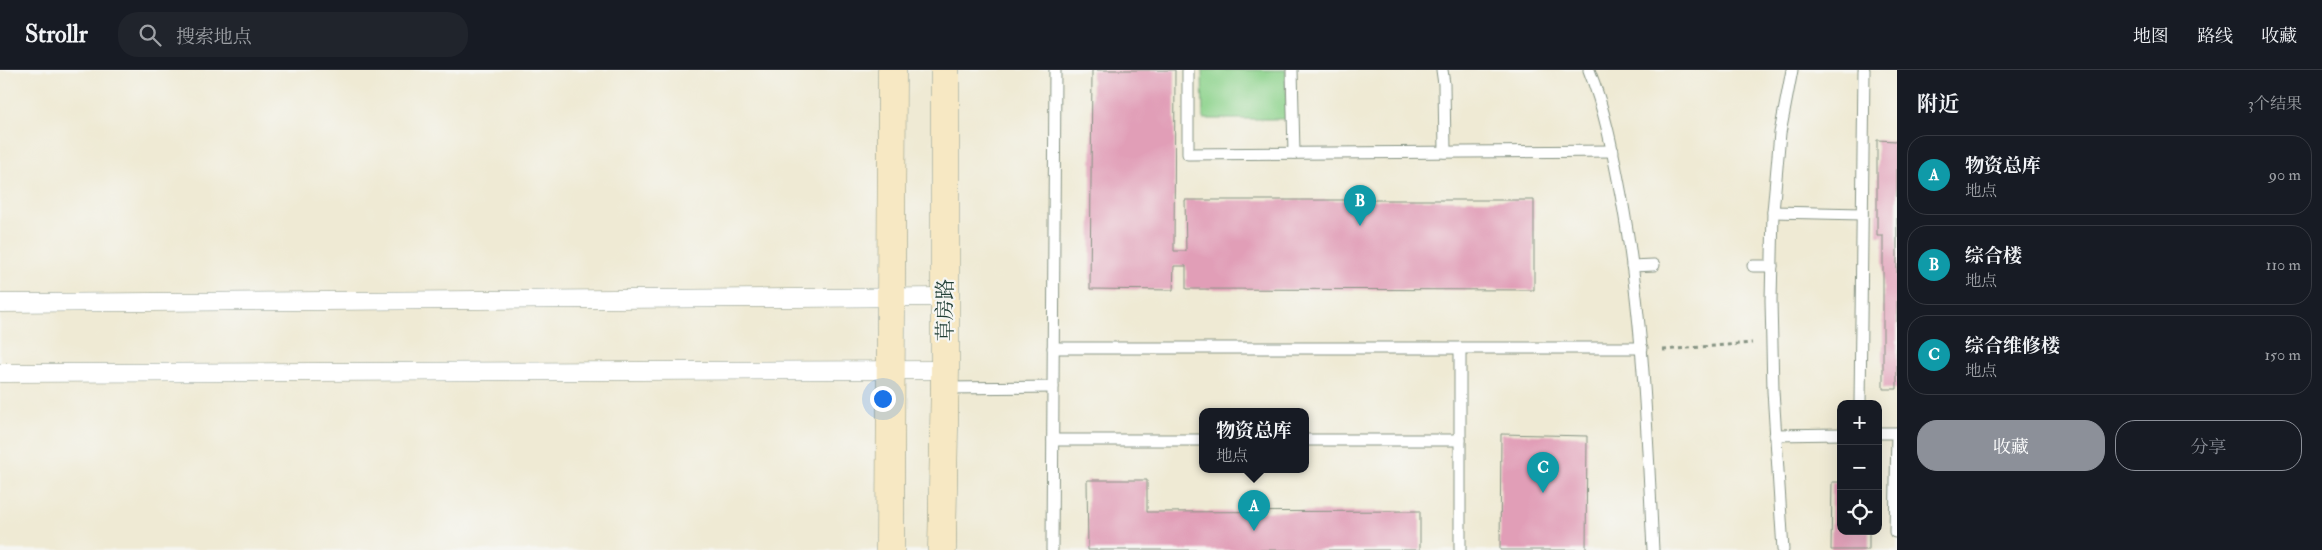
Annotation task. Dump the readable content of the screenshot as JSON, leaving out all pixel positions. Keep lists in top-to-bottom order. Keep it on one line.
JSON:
{"streets":{"main road":["草房路"]},"page":{"header":"Strollr","search":"搜索地点","nav":["地图","路线","收藏"],"heading":["附近","3个结果"],"list":[{"mark":"A","name":"物资总库","note":"地点","value":"90 m"},{"mark":"B","name":"综合楼","note":"地点","value":"110 m"},{"mark":"C","name":"综合维修楼","note":"地点","value":"150 m"}],"pins":["B","C","A"],"map_buttons":["+","−"],"buttons":["收藏","分享"],"popup":["物资总库","地点"]}}
